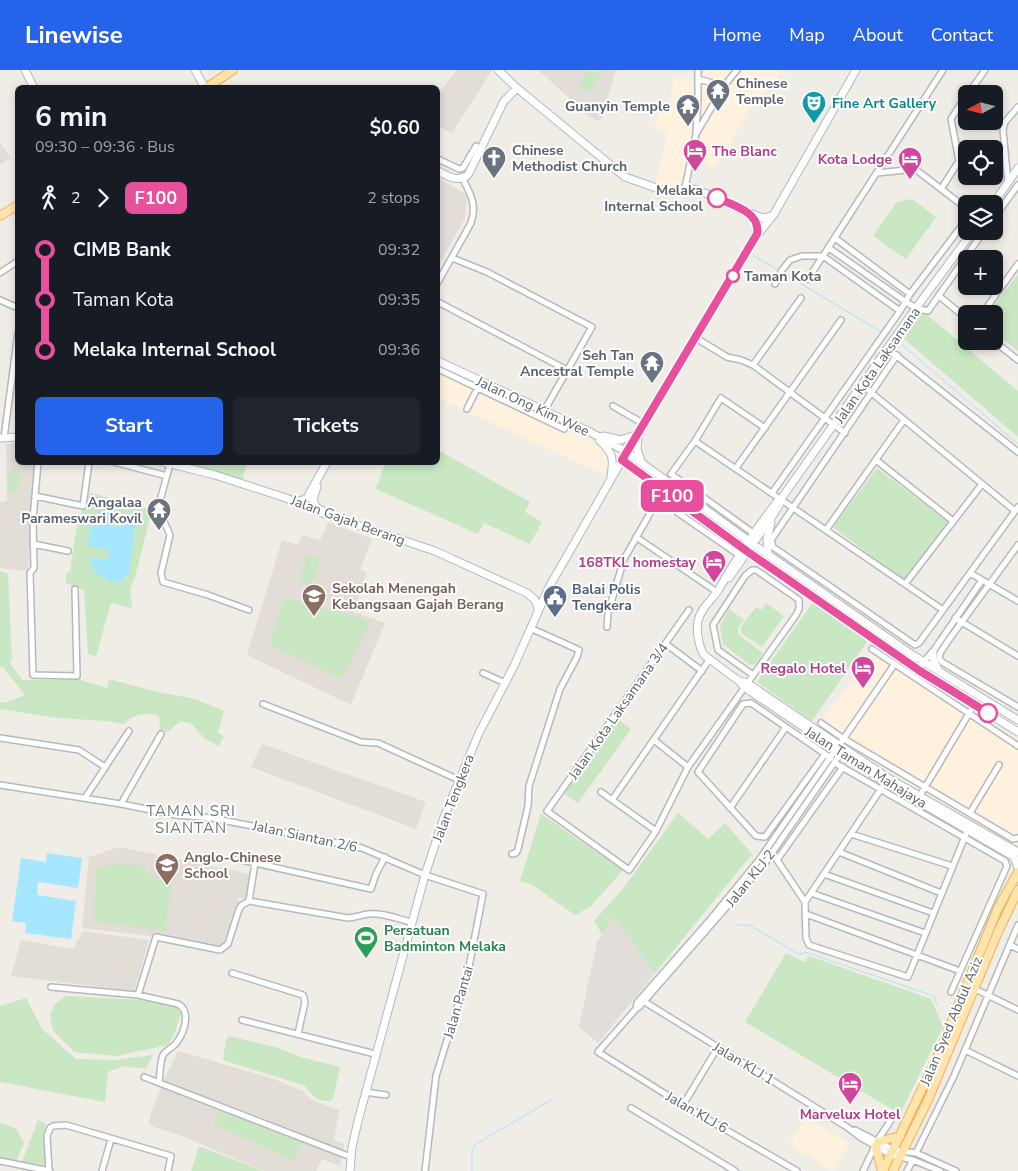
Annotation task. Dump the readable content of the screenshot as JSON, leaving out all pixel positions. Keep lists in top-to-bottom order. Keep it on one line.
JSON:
{"streets":{"main road":["Jalan Kota Laksamana","Jalan Ong Kim Wee","Jalan Gajah Berang","Jalan Taman Mahajaya","Jalan Tengkera","Jalan Syed Abdul Aziz"],"street":["Jalan Kota Laksamana 3/4","Jalan Siantan 2/6","Jalan KLJ 2","Jalan Pantai","Jalan KLJ 1","Jalan KLJ 6"]},"crossings":[["Jalan Kota Laksamana","Jalan Ong Kim Wee"],["Jalan Ong Kim Wee","Jalan Tengkera"],["Jalan Taman Mahajaya","Jalan KLJ 2"],["Jalan Tengkera","Jalan Siantan 2/6"],["Jalan Tengkera","Jalan Pantai"],["Jalan Siantan 2/6","Jalan Pantai"],["Jalan KLJ 2","Jalan KLJ 1"],["Jalan KLJ 2","Jalan KLJ 6"],["Jalan Syed Abdul Aziz","Jalan KLJ 1"]],"districts":["TAMAN SRI SIANTAN"],"places":{"temple":["Chinese Temple","Guanyin Temple","Seh Tan Ancestral Temple","Angalaa Parameswari Kovil"],"theatre":["Fine Art Gallery"],"hotel":["The Blanc","Kota Lodge","168TKL homestay","Regalo Hotel","Marvelux Hotel"],"church":["Chinese Methodist Church"],"other":["Melaka Internal School","Taman Kota"],"school or university":["Sekolah Menengah Kebangsaan Gajah Berang","Anglo-Chinese School"],"public building":["Balai Polis Tengkera"],"sports":["Persatuan Badminton Melaka"]},"lines":["bus line F100"],"north":"left","page":{"header":"Linewise","nav":["Home","Map","About","Contact"],"on_map":"F100","map_buttons":["+","−"],"heading":["6 min","09:30 – 09:36 · Bus","$0.60"],"legs":["2","F100","2 stops"],"list":[{"name":"CIMB Bank","value":"09:32"},{"name":"Taman Kota","value":"09:35"},{"name":"Melaka Internal School","value":"09:36"}],"buttons":["Start","Tickets"]}}
